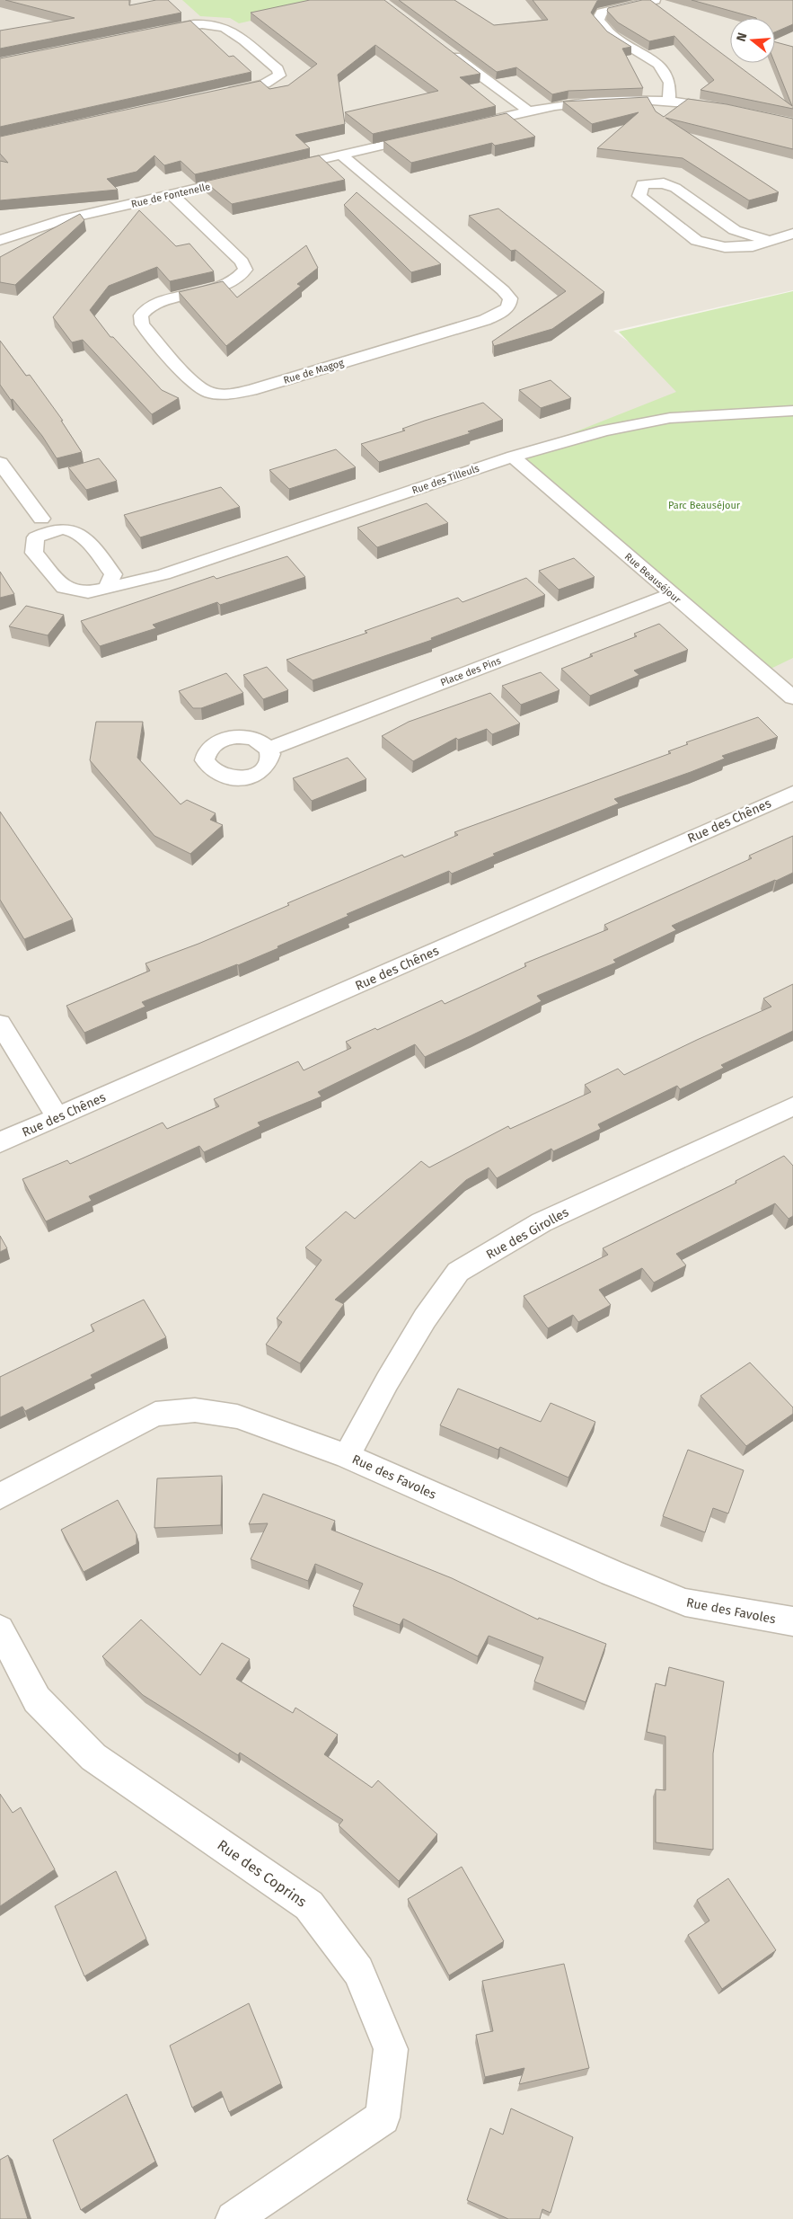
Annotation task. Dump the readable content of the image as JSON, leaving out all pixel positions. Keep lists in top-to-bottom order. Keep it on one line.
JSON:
{"streets":{"street":["Rue de Fontenelle","Rue de Magog","Rue des Tilleuls","Rue Beauséjour","Place des Pins","Rue des Chênes","Rue des Girolles","Rue des Favoles","Rue des Coprins"]},"crossings":[["Rue de Fontenelle","Rue de Magog"],["Rue des Tilleuls","Rue Beauséjour"],["Rue Beauséjour","Place des Pins"],["Rue des Girolles","Rue des Favoles"]],"parks":["Parc Beauséjour"],"north":"left"}
